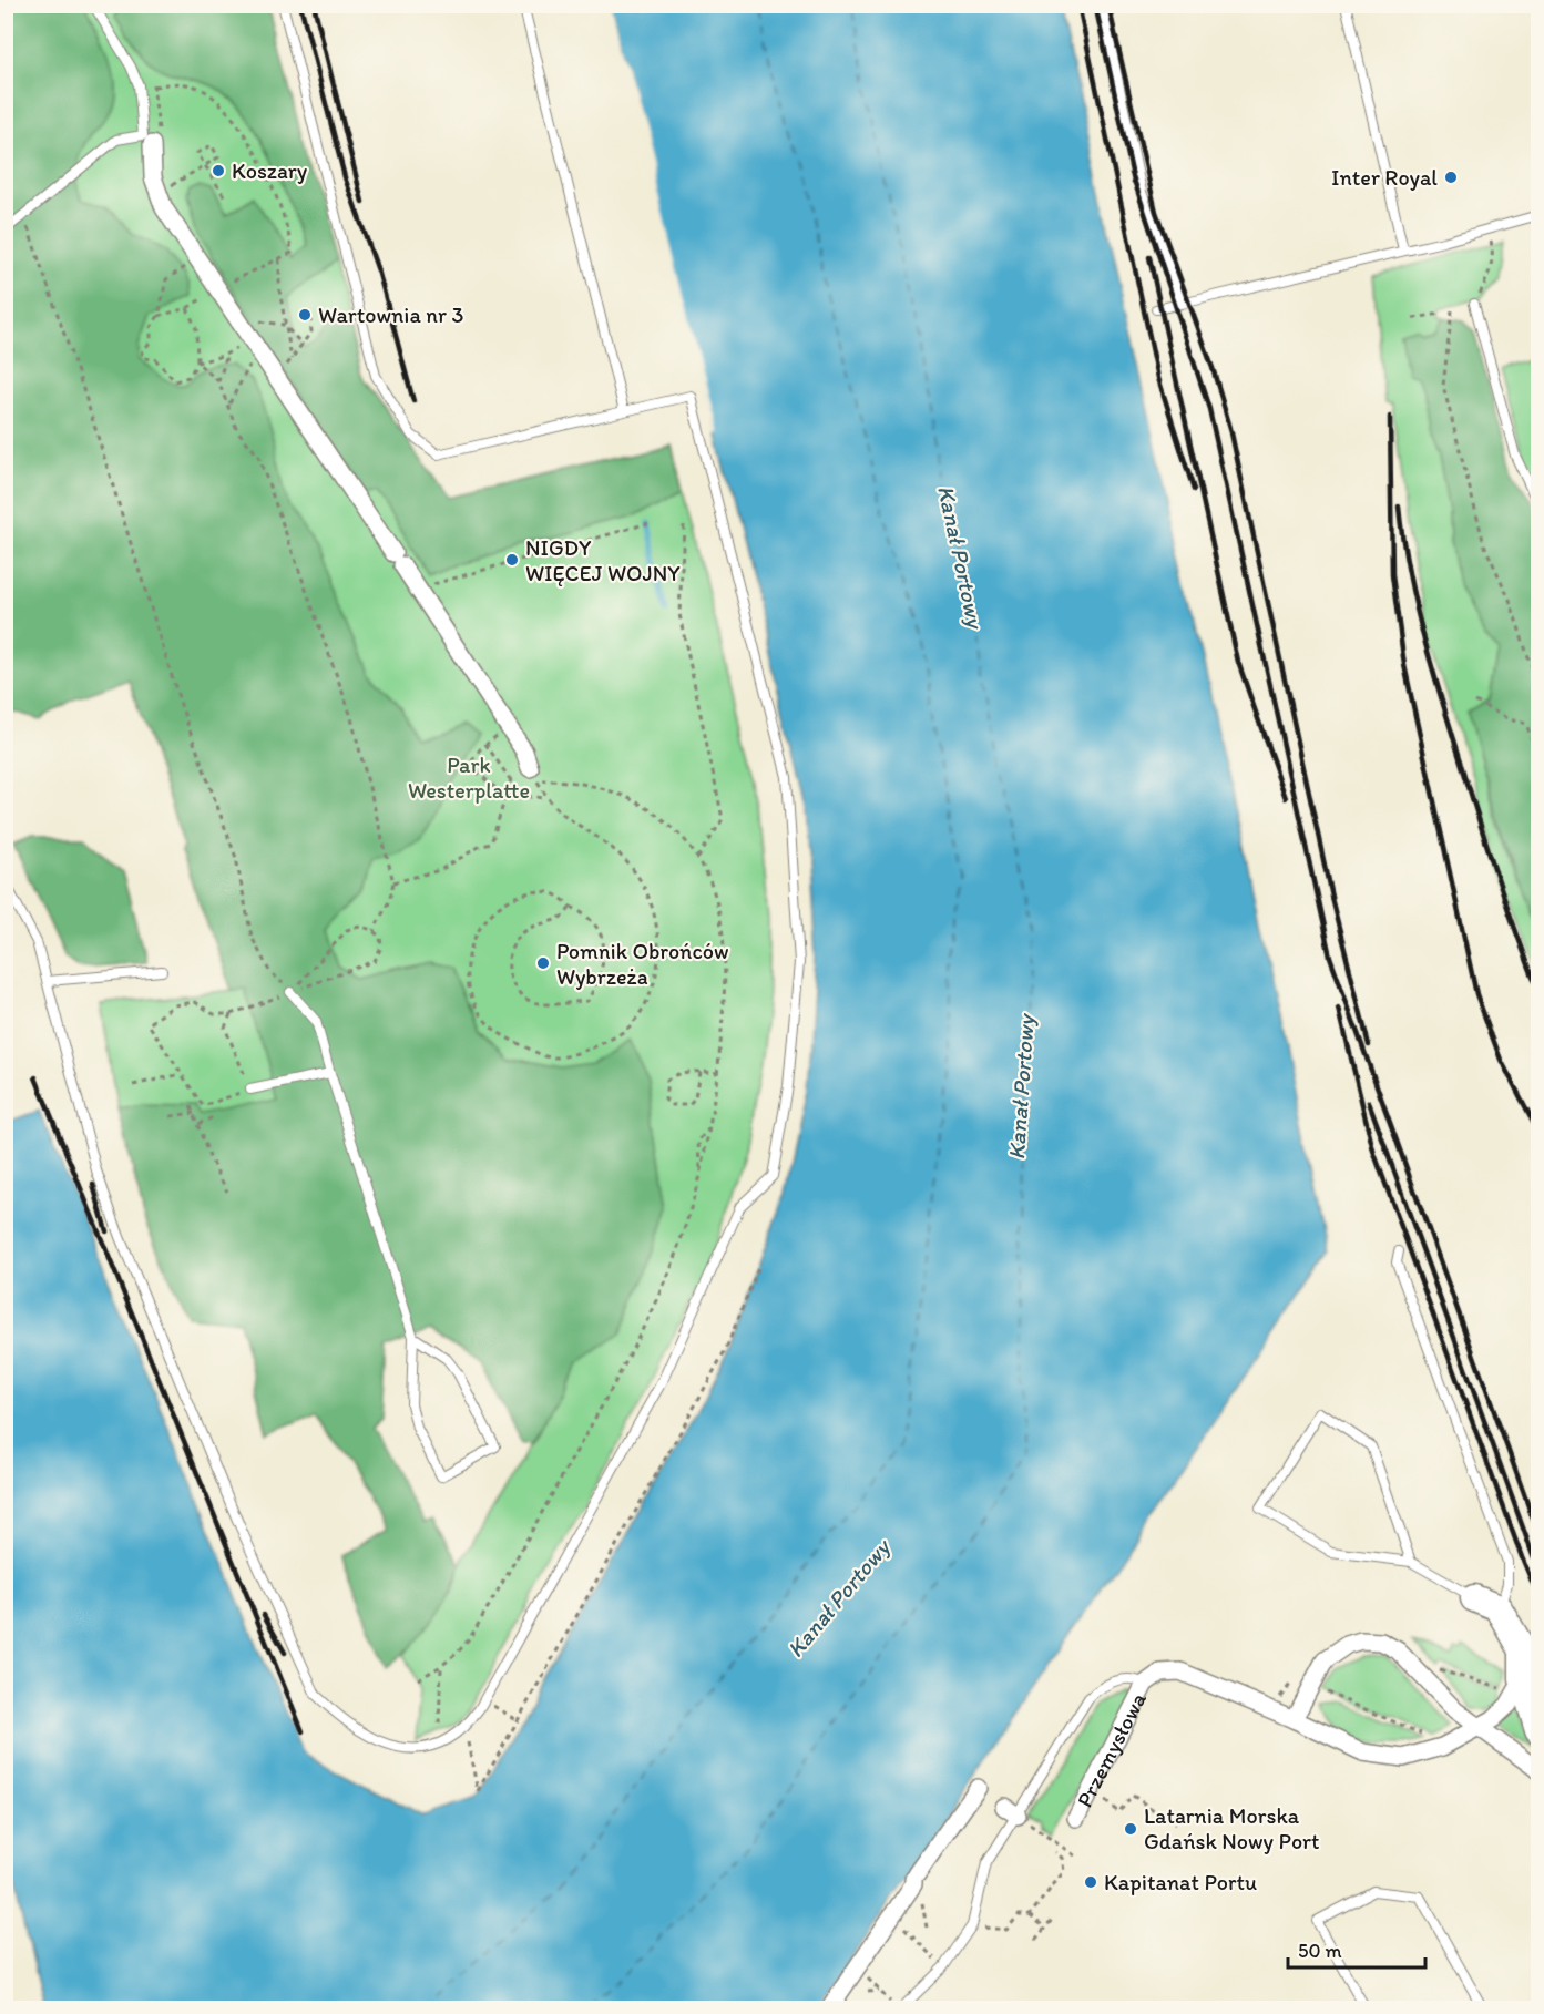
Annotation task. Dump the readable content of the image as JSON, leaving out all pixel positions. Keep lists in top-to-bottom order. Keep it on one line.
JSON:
{"streets":{"street":["Przemysłowa"]},"water":["Kanał Portowy"],"parks":["Park Westerplatte"],"places":["Koszary","Inter Royal","Wartownia nr 3","NIGDY WIĘCEJ WOJNY","Pomnik Obrońców Wybrzeża","Latarnia Morska Gdańsk Nowy Port","Kapitanat Portu"],"scale_bar":"50 m"}
